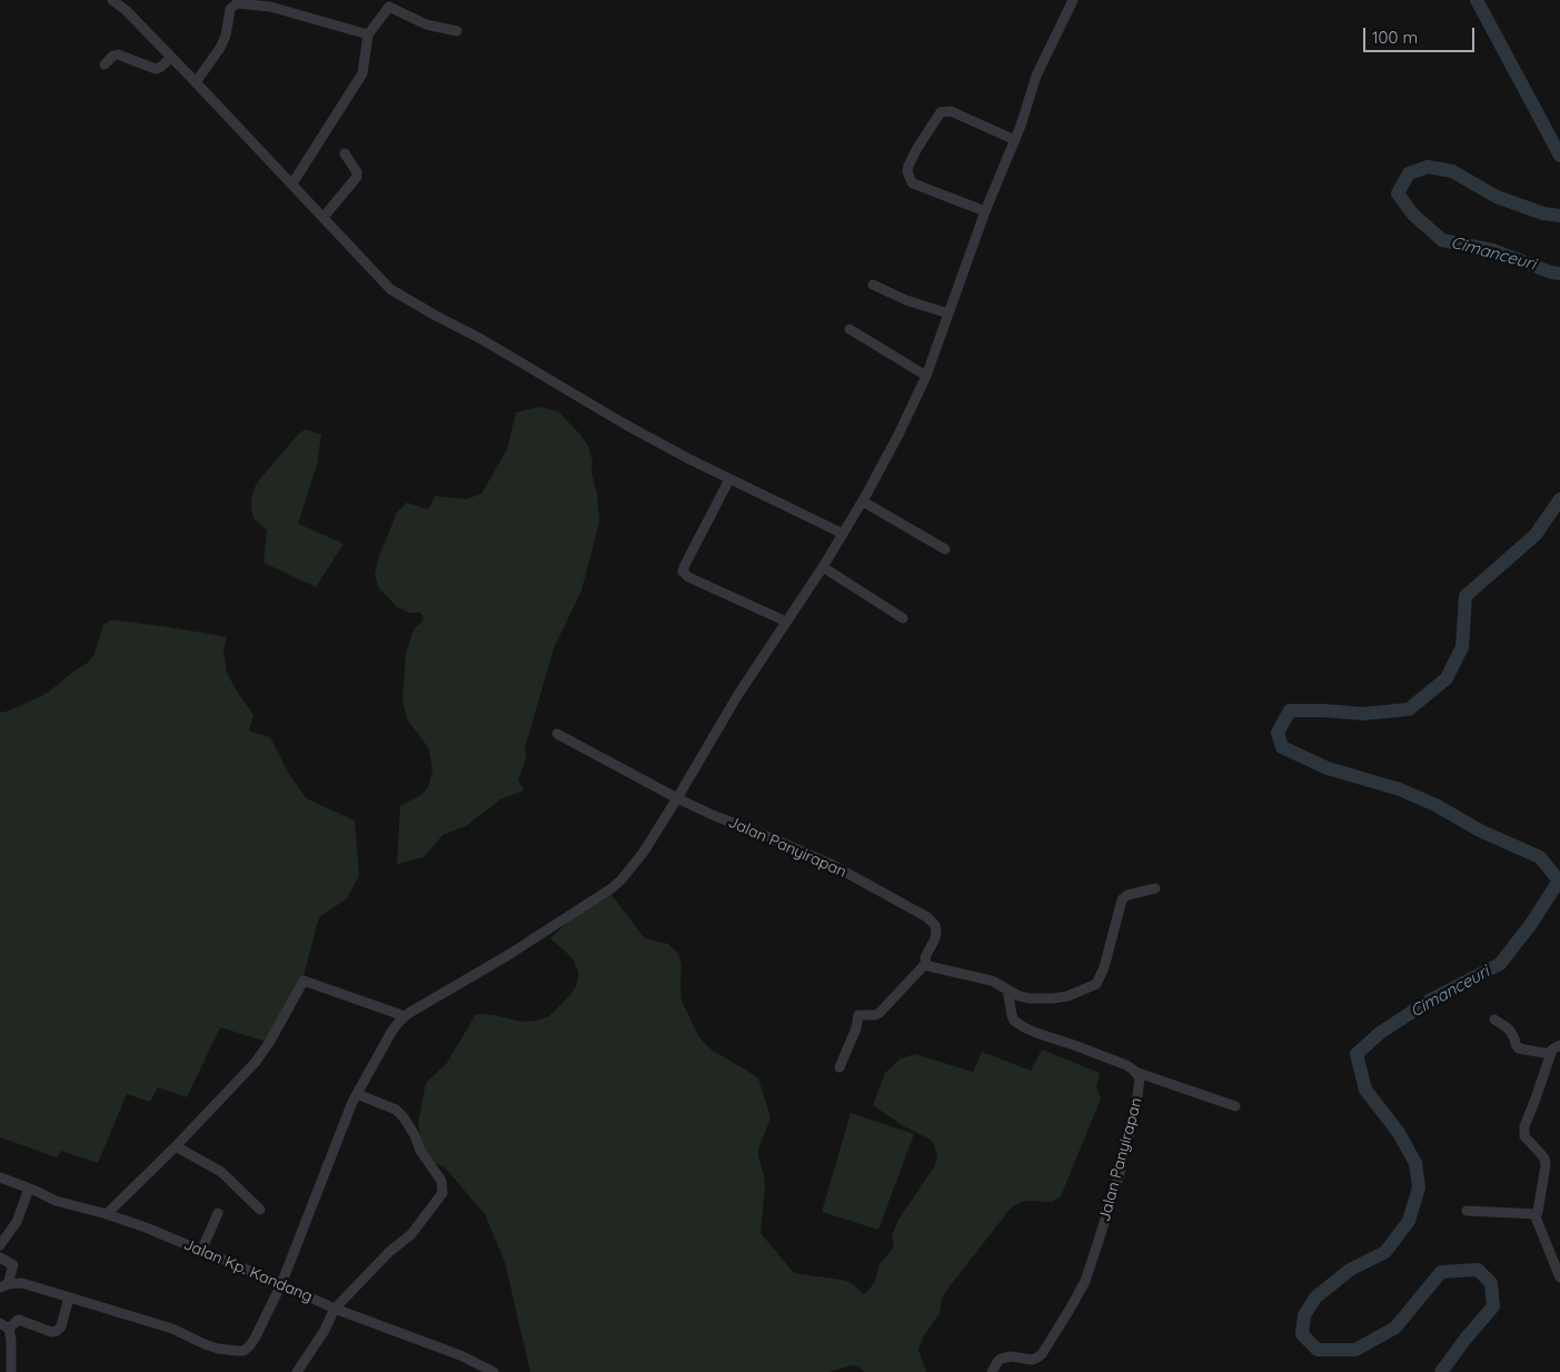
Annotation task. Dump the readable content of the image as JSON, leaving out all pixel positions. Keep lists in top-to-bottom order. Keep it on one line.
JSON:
{"streets":{"street":["Jalan Panyirapan","Jalan Kp. Kandang"]},"water":["Cimanceuri"],"scale_bar":"100 m"}
